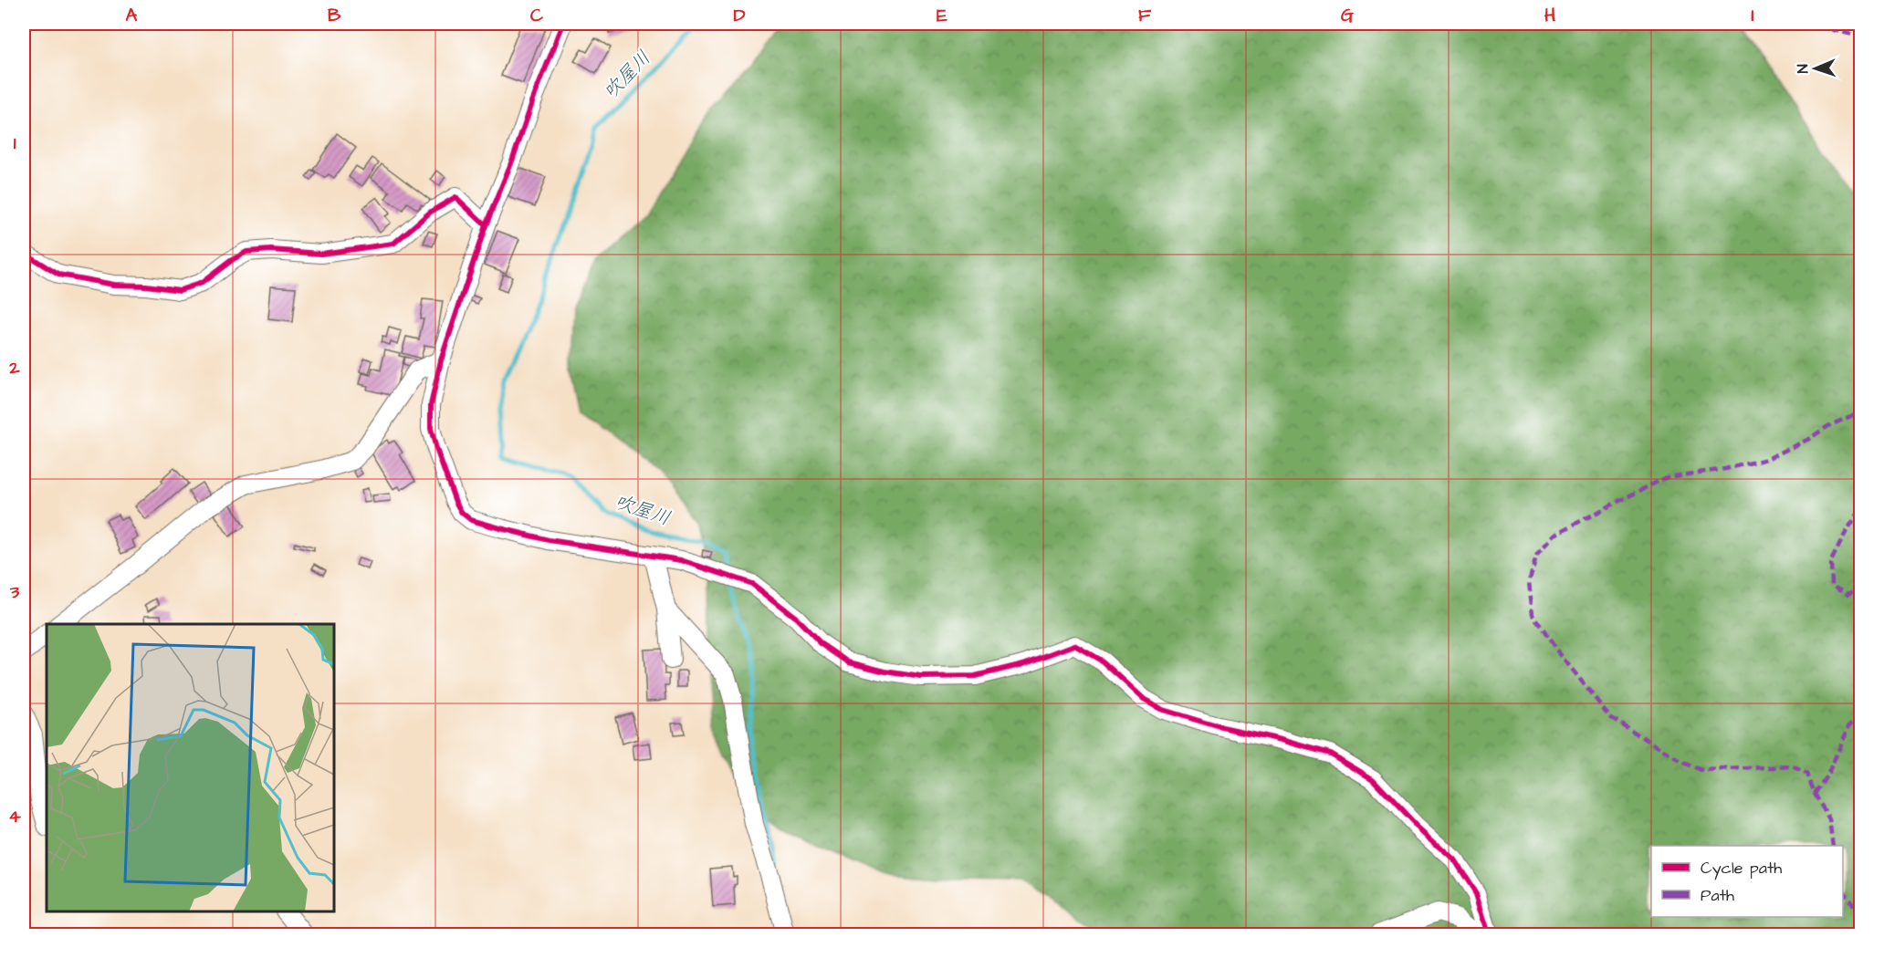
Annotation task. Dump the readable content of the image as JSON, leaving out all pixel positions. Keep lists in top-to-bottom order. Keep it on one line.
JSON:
{"water":["吹屋川"],"legend":["Cycle path","Path"],"north":"left","grid":{"columns":["A","B","C","D","E","F","G","H","I"],"rows":["1","2","3","4"]}}
